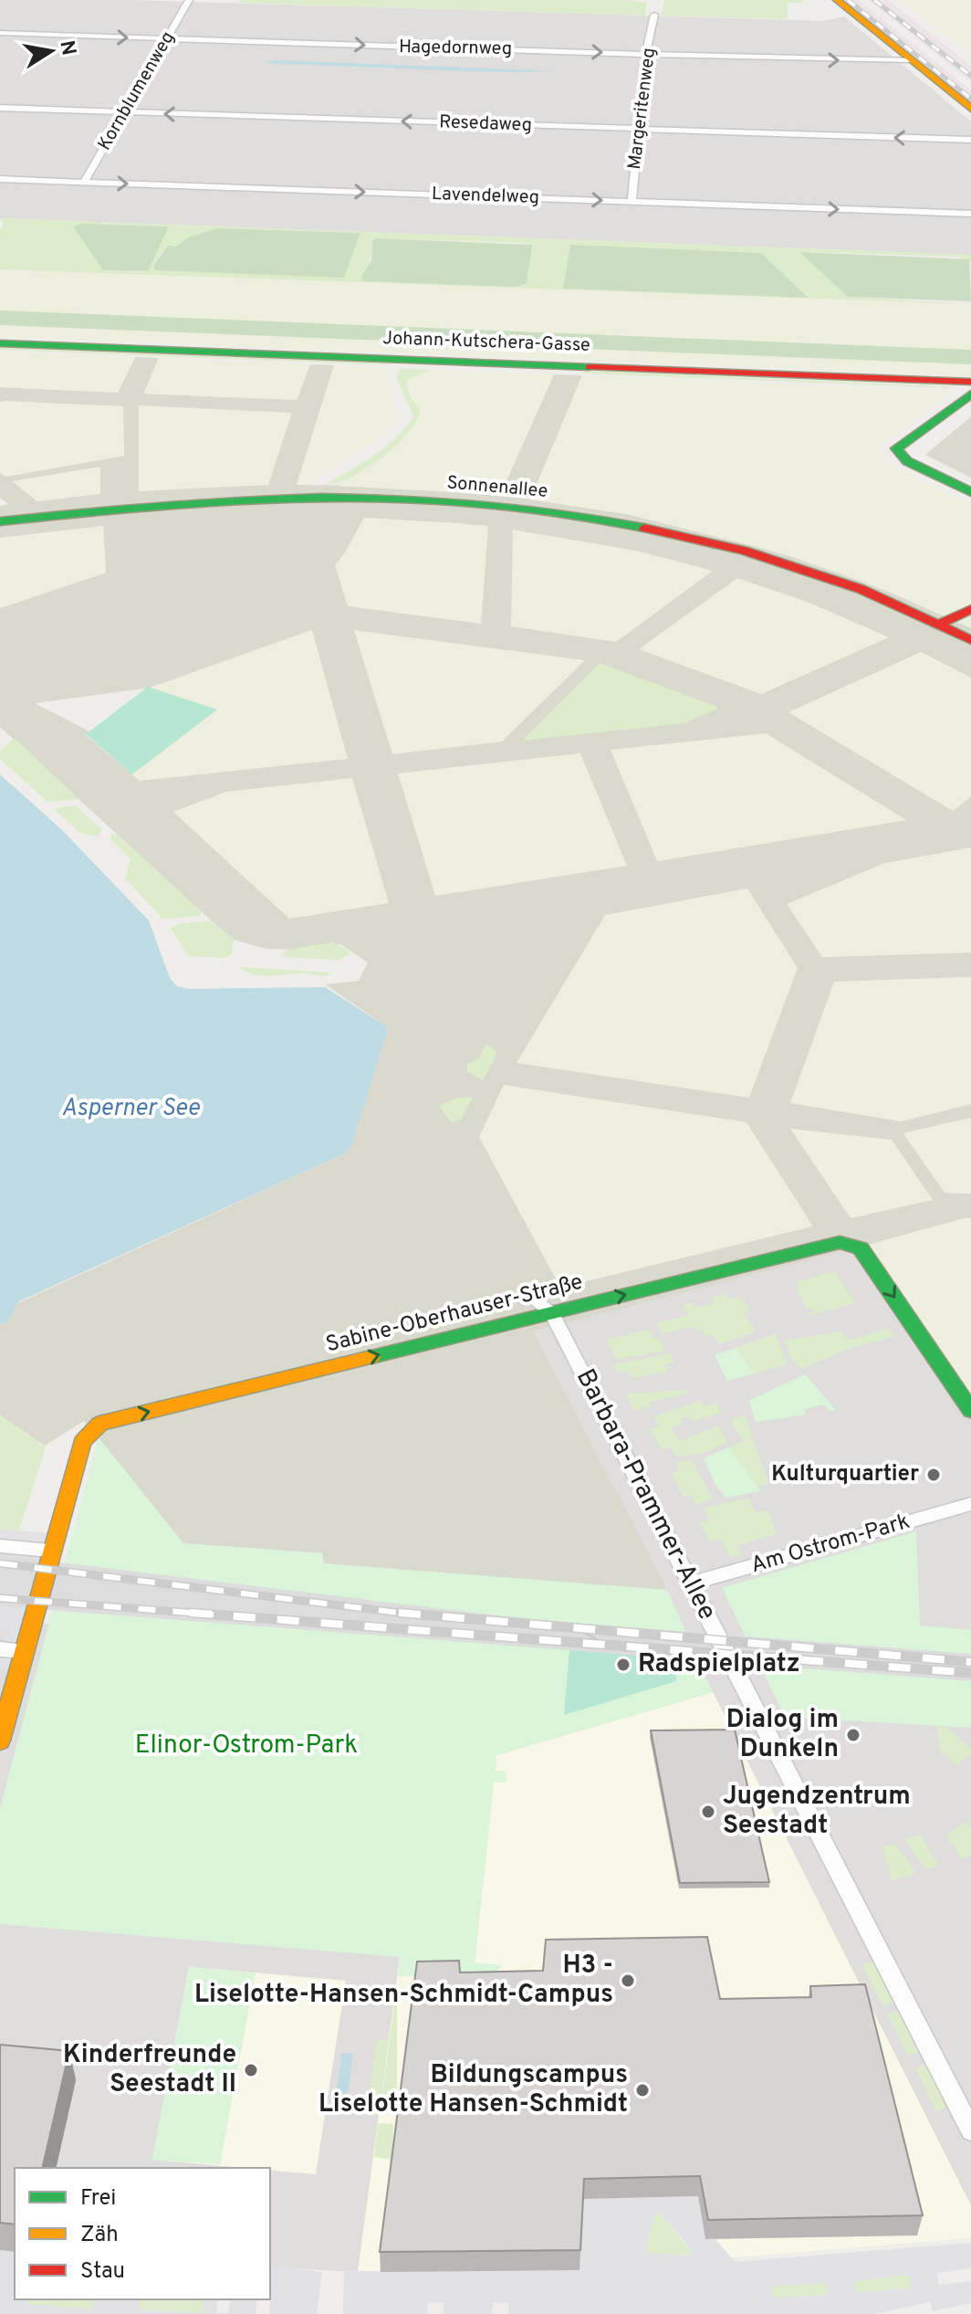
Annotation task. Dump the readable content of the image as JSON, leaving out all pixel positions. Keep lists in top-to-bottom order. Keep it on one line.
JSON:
{"streets":{"street":["Hagedornweg","Kornblumenweg","Margeritenweg","Resedaweg","Lavendelweg","Johann-Kutschera-Gasse","Sonnenallee","Sabine-Oberhauser-Straße","Barbara-Prammer-Allee","Am Ostrom-Park"]},"crossings":[["Hagedornweg","Kornblumenweg"],["Hagedornweg","Margeritenweg"],["Kornblumenweg","Resedaweg"],["Kornblumenweg","Lavendelweg"],["Margeritenweg","Resedaweg"],["Margeritenweg","Lavendelweg"],["Sabine-Oberhauser-Straße","Barbara-Prammer-Allee"],["Barbara-Prammer-Allee","Am Ostrom-Park"]],"one_way":["Hagedornweg","Resedaweg","Lavendelweg","Sabine-Oberhauser-Straße"],"water":["Asperner See"],"parks":["Elinor-Ostrom-Park"],"places":["Kulturquartier","Radspielplatz","Dialog im Dunkeln","Jugendzentrum Seestadt","H3 - Liselotte-Hansen-Schmidt-Campus","Kinderfreunde Seestadt II","Bildungscampus Liselotte Hansen-Schmidt"],"legend":["Frei","Zäh","Stau"],"north":"right"}
